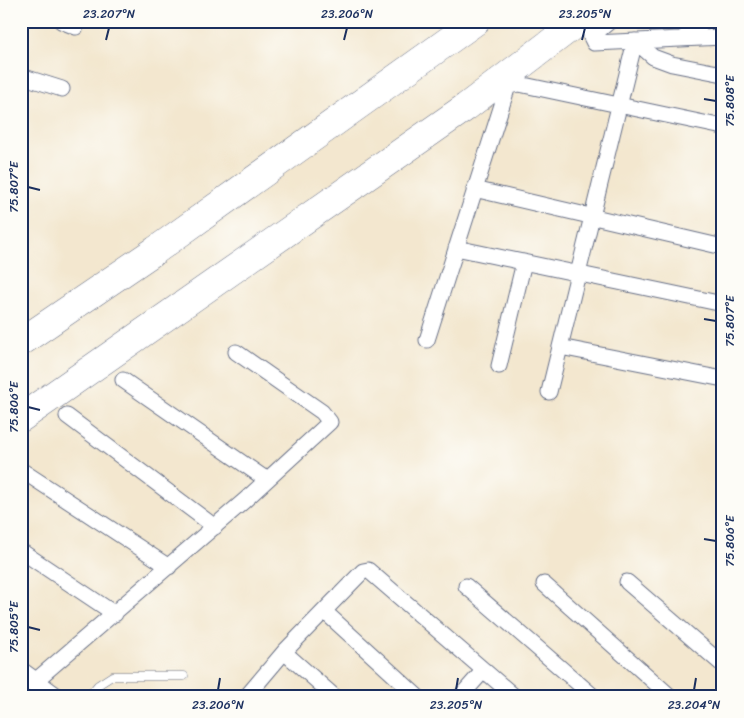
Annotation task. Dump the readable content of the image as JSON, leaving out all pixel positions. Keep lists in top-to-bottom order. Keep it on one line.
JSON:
{"coordinates":["23.207°N","23.206°N","23.205°N","75.808°E","75.807°E","75.806°E","75.805°E","23.204°N"]}
